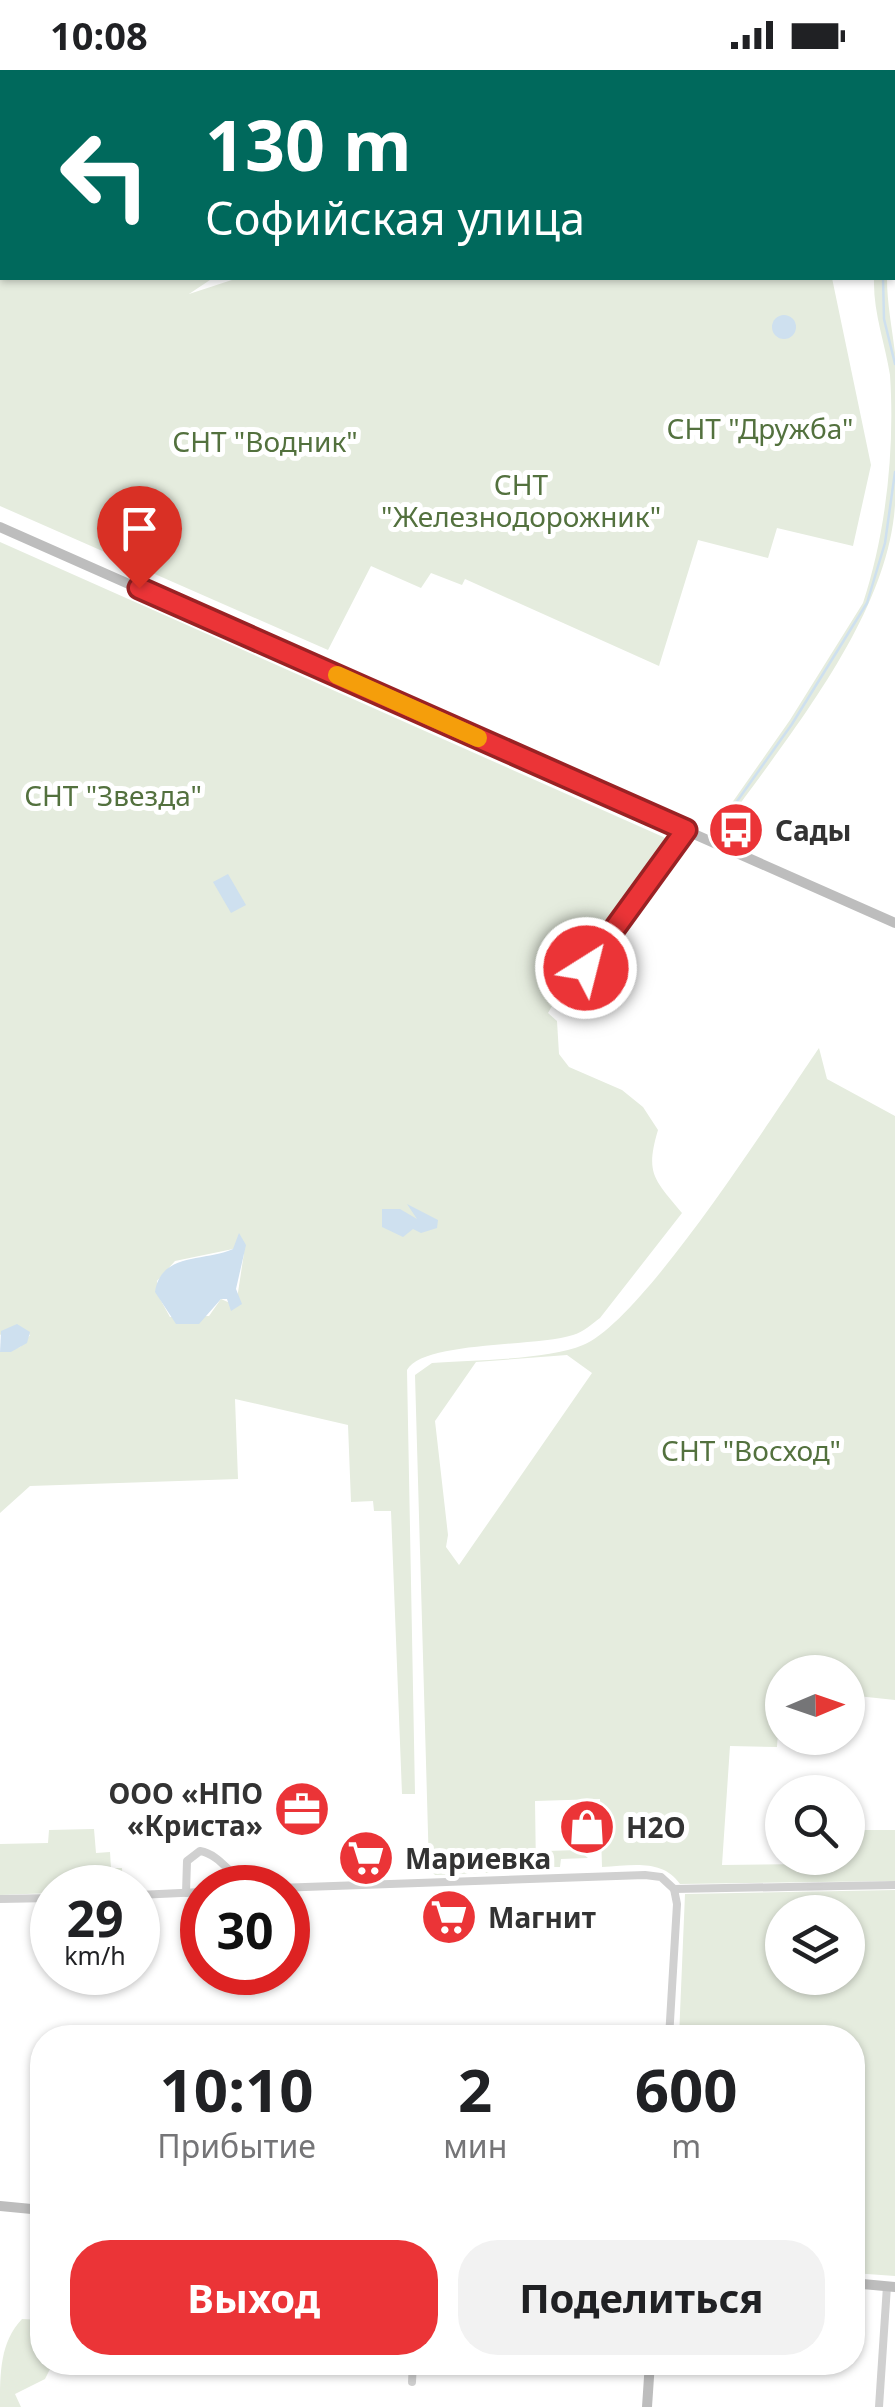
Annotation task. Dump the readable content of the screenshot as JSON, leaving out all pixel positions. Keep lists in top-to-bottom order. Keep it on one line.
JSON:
{"parks":["СНТ \"Дружба\"","СНТ \"Водник\"","СНТ \"Железнодорожник\"","СНТ \"Звезда\"","СНТ \"Восход\""],"places":{"bus stop":["Сады"],"office":["ООО «НПО «Криста»"],"shop":["H2O"],"supermarket":["Мариевка","Магнит"]},"north":"right","page":{"status":"10:08","turn":["130 m","Софийская улица"],"speed":"29 km/h","limit":"30","eta":["10:10","Прибытие","2","мин","600","m"],"buttons":["Выход","Поделиться"]}}
